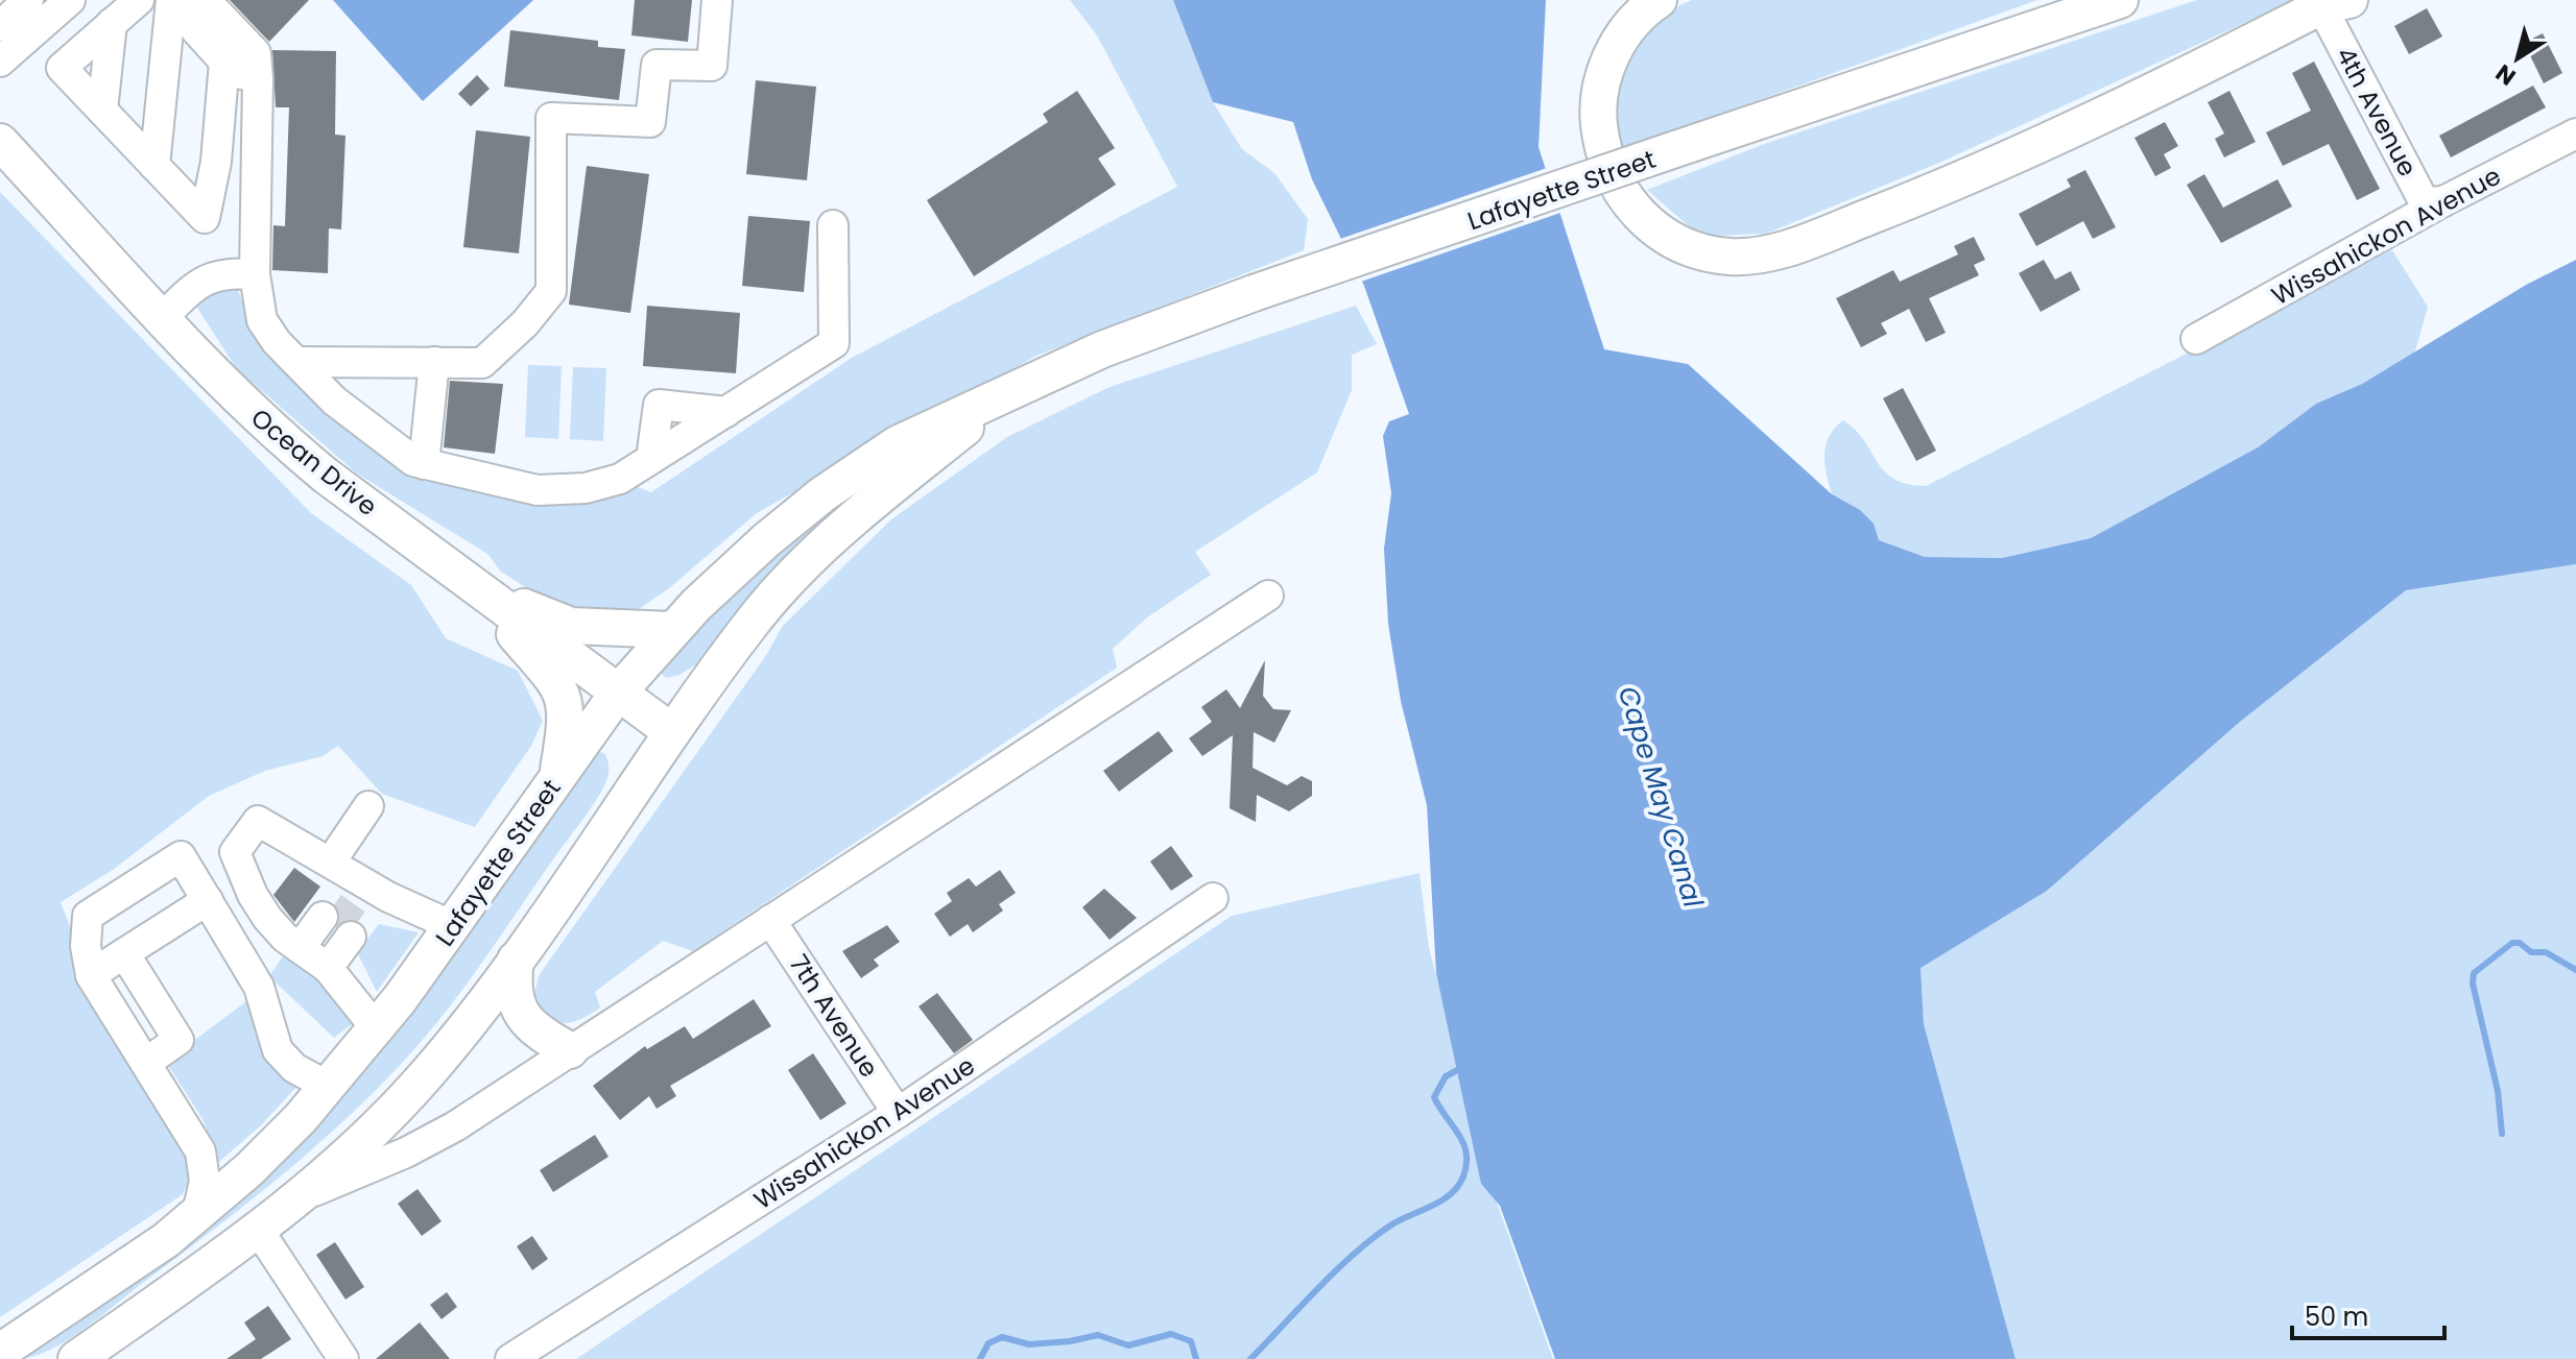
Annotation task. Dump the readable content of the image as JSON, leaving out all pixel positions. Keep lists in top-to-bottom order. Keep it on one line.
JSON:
{"streets":{"main road":["Lafayette Street","Ocean Drive"],"street":["4th Avenue","Wissahickon Avenue","7th Avenue"]},"crossings":[["4th Avenue","Wissahickon Avenue"],["Lafayette Street","Ocean Drive"],["Wissahickon Avenue","7th Avenue"]],"water":["Cape May Canal"],"scale_bar":"50 m","north":"bottom left"}
